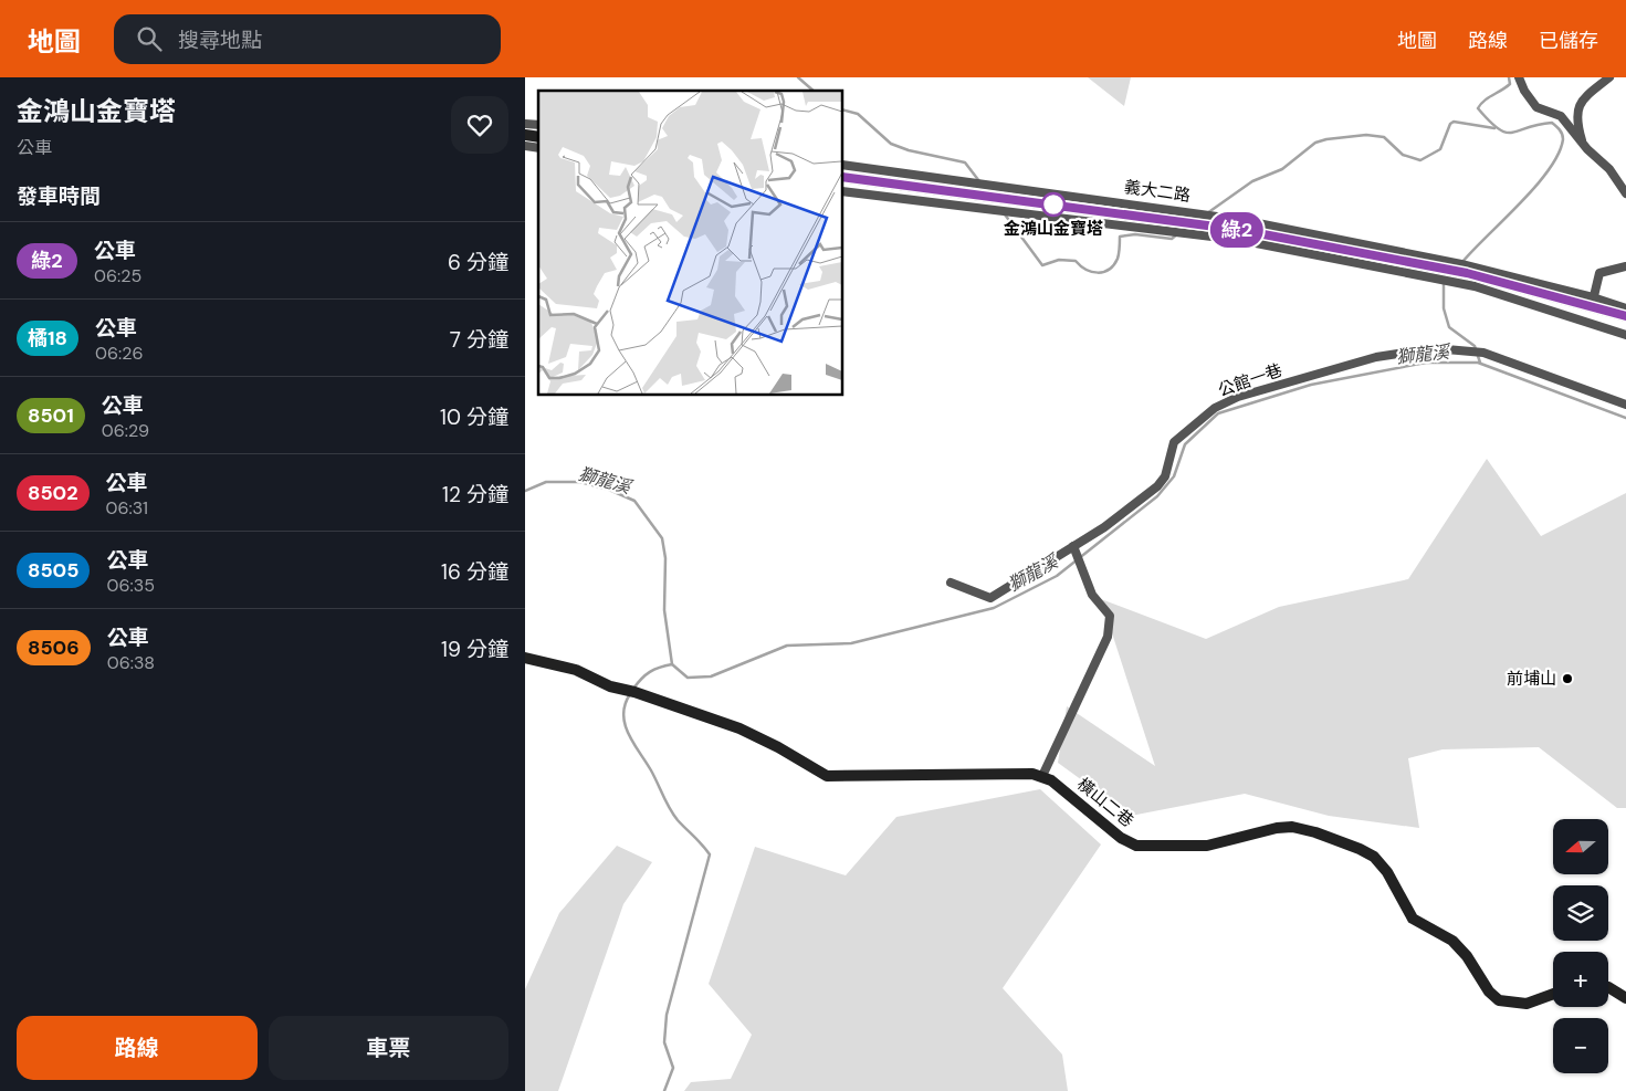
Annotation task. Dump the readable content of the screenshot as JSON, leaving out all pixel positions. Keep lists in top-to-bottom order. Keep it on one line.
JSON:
{"streets":{"street":["義大二路","公館一巷","橫山二巷"]},"water":["獅龍溪"],"places":["金鴻山金寶塔","前埔山"],"lines":["bus line 綠2"],"north":"left","page":{"header":"地圖","search":"搜尋地點","nav":["地圖","路線","已儲存"],"heading":[["金鴻山金寶塔","公車"],"發車時間"],"on_map":"綠2","list":[{"mark":"綠2","name":"公車","note":"06:25","value":"6 分鐘"},{"mark":"橘18","name":"公車","note":"06:26","value":"7 分鐘"},{"mark":"8501","name":"公車","note":"06:29","value":"10 分鐘"},{"mark":"8502","name":"公車","note":"06:31","value":"12 分鐘"},{"mark":"8505","name":"公車","note":"06:35","value":"16 分鐘"},{"mark":"8506","name":"公車","note":"06:38","value":"19 分鐘"}],"map_buttons":["+","−"],"buttons":["路線","車票"]}}
